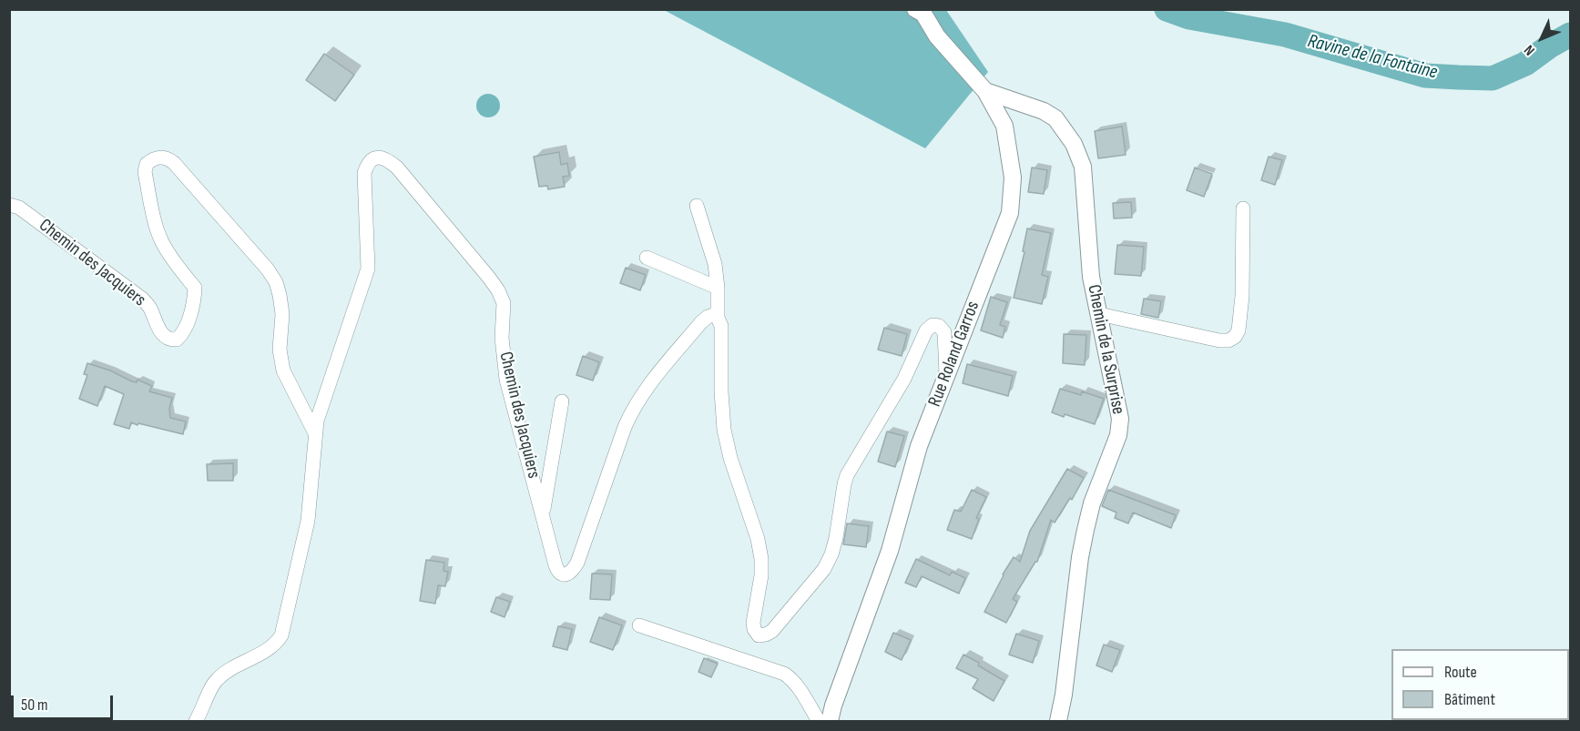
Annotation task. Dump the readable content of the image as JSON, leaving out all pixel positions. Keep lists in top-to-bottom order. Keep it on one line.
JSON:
{"streets":{"main road":["Chemin de la Surprise","Rue Roland Garros"],"street":["Chemin des Jacquiers"]},"crossings":[["Chemin de la Surprise","Rue Roland Garros"]],"water":["Ravine de la Fontaine"],"legend":["Route","Bâtiment"],"scale_bar":"50 m","north":"bottom left"}
